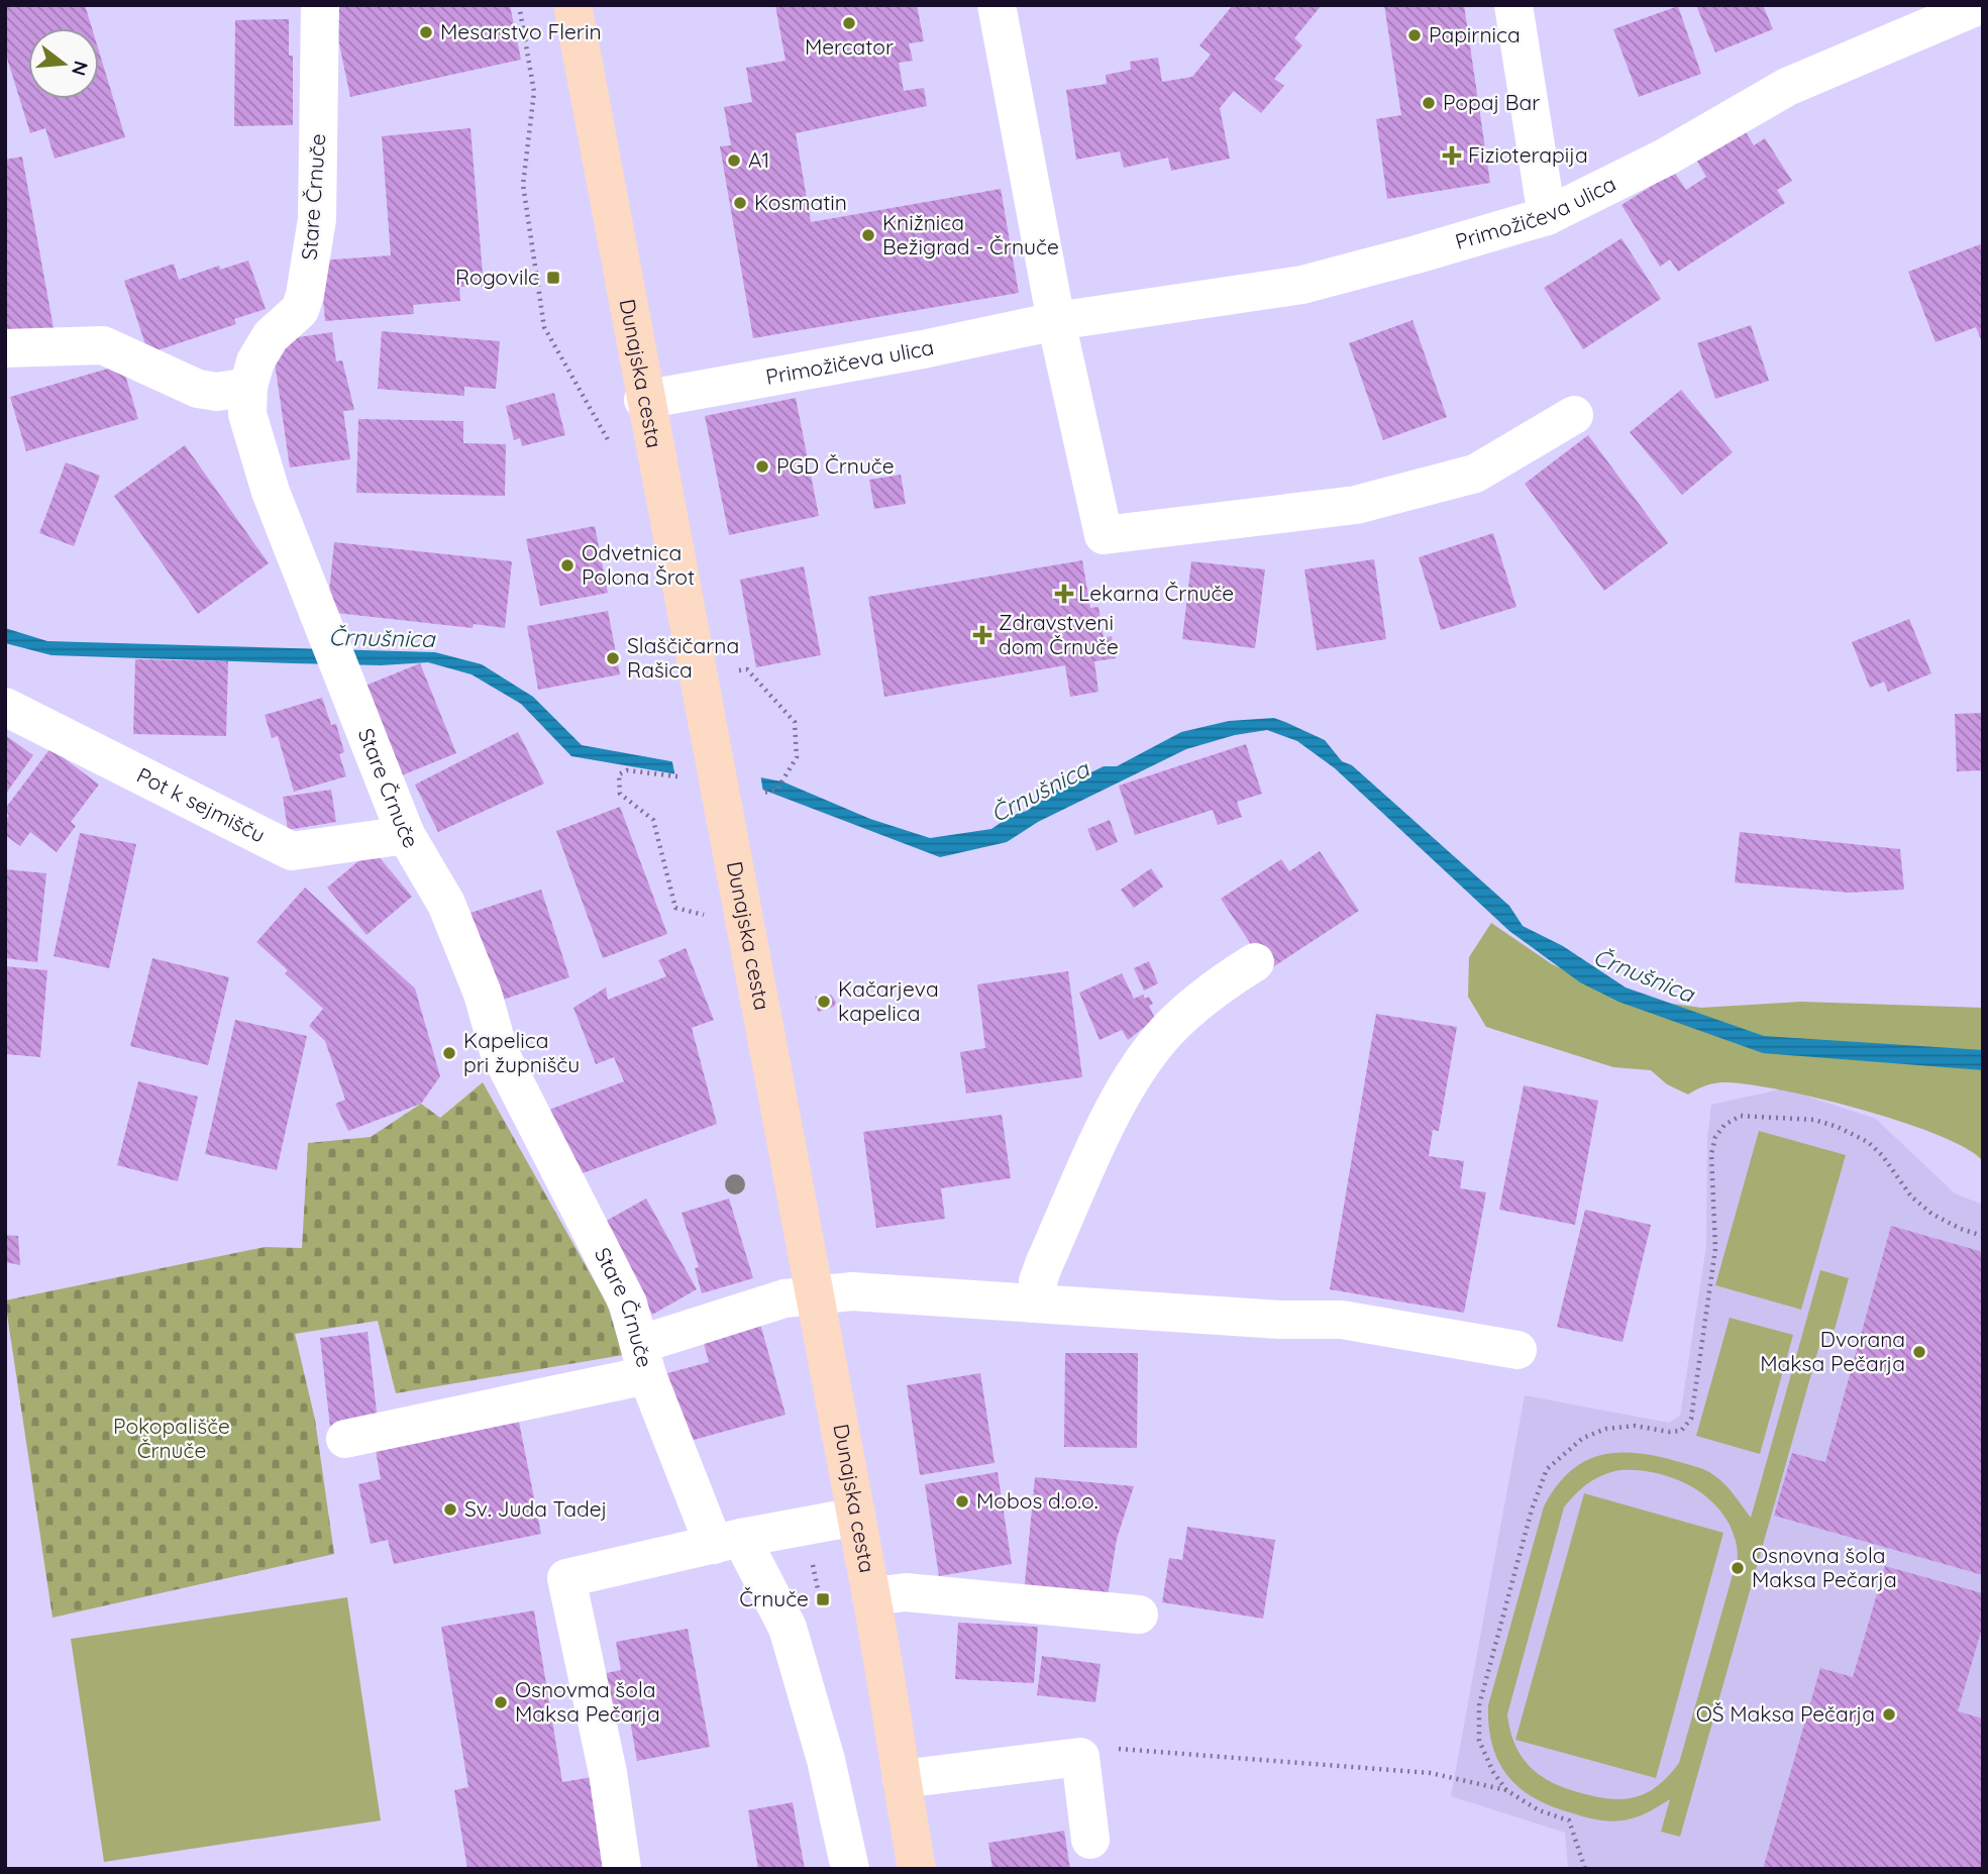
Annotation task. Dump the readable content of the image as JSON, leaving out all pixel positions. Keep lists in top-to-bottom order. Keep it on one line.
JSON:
{"streets":{"main road":["Dunajska cesta"],"street":["Stare Črnuče","Primožičeva ulica","Pot k sejmišču"]},"crossings":[["Stare Črnuče","Pot k sejmišču"],["Primožičeva ulica","Dunajska cesta"]],"water":["Črnušnica"],"parks":["Pokopališče Črnuče"],"places":{"other":["Mercator","Mesarstvo Flerin","Papirnica","Popaj Bar","A1","Kosmatin","Knižnica Bežigrad - Črnuče","PGD Črnuče","Odvetnica Polona Šrot","Slaščičarna Rašica","Kačarjeva kapelica","Kapelica pri župnišču","Dvorana Maksa Pečarja","Mobos d.o.o.","Sv. Juda Tadej","Osnovna šola Maksa Pečarja","Osnovma šola Maksa Pečarja","OŠ Maksa Pečarja"],"health":["Fizioterapija","Lekarna Črnuče","Zdravstveni dom Črnuče"],"transit":["Rogovilc","Črnuče"]},"north":"right"}
